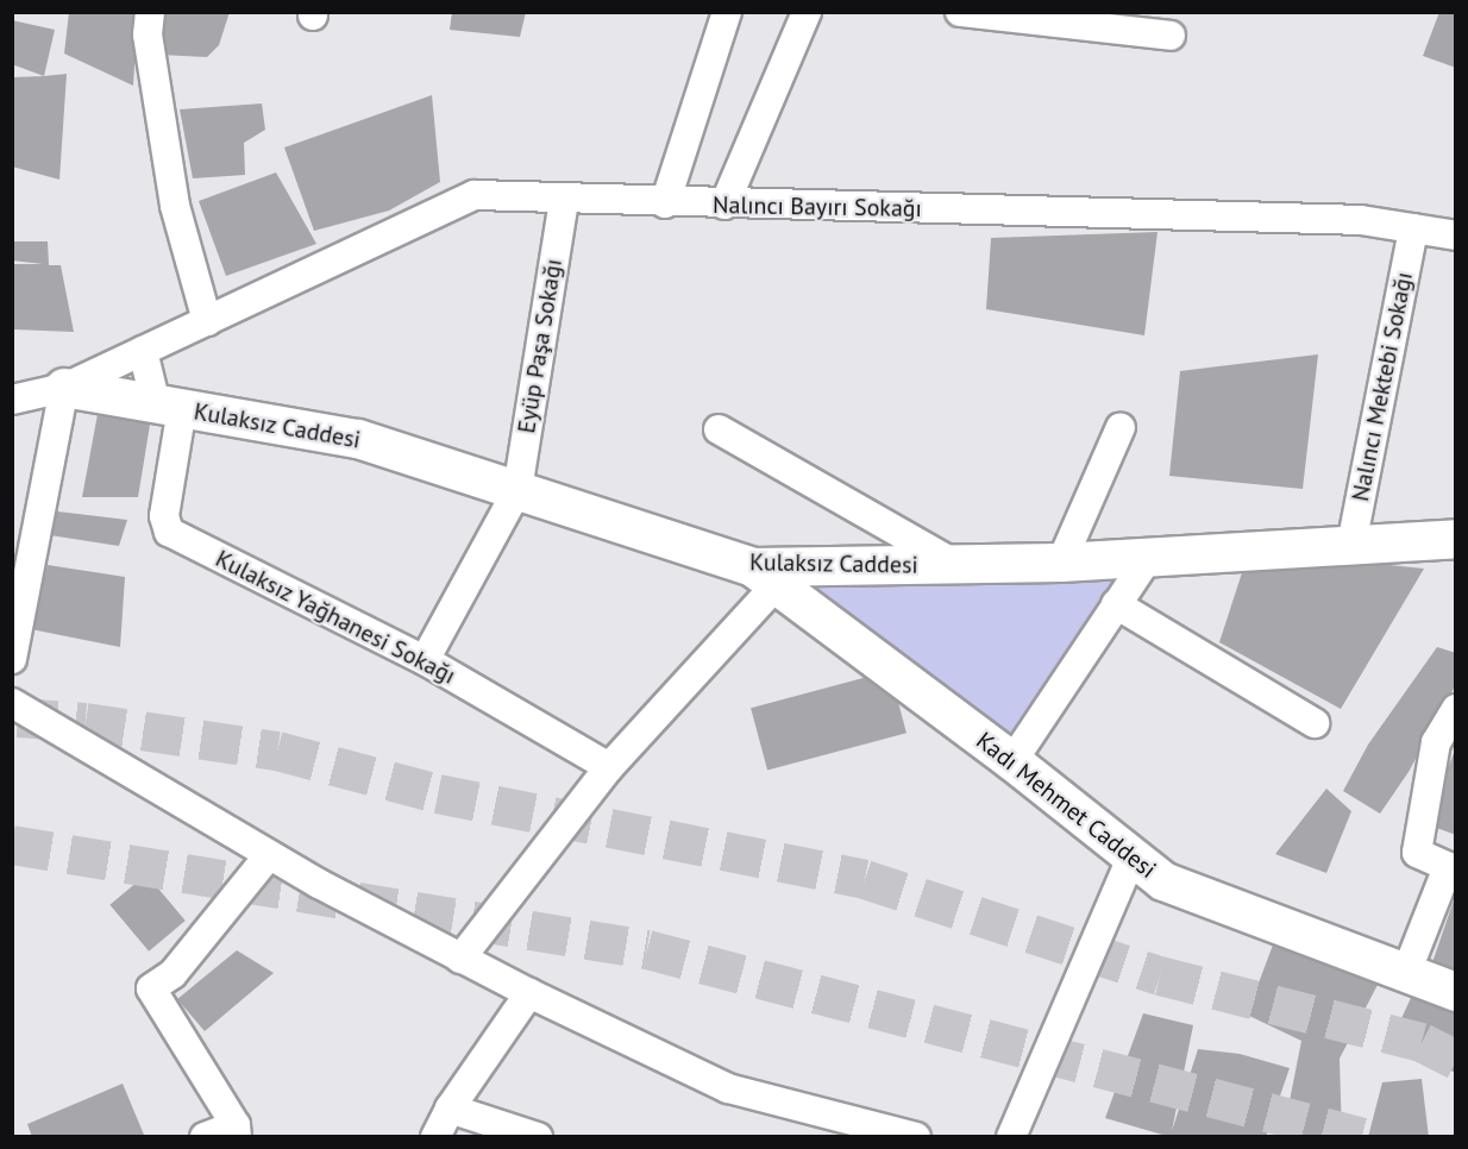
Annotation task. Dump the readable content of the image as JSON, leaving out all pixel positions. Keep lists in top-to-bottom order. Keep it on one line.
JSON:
{"streets":{"street":["Nalıncı Bayırı Sokağı","Eyüp Paşa Sokağı","Nalıncı Mektebi Sokağı","Kulaksız Caddesi","Kulaksız Yağhanesi Sokağı","Kadı Mehmet Caddesi"]},"crossings":[["Nalıncı Bayırı Sokağı","Eyüp Paşa Sokağı"],["Nalıncı Bayırı Sokağı","Nalıncı Mektebi Sokağı"],["Nalıncı Bayırı Sokağı","Kulaksız Caddesi"],["Eyüp Paşa Sokağı","Kulaksız Caddesi"],["Eyüp Paşa Sokağı","Kulaksız Yağhanesi Sokağı"],["Nalıncı Mektebi Sokağı","Kulaksız Caddesi"],["Kulaksız Caddesi","Kulaksız Yağhanesi Sokağı"],["Kulaksız Caddesi","Kadı Mehmet Caddesi"]]}
